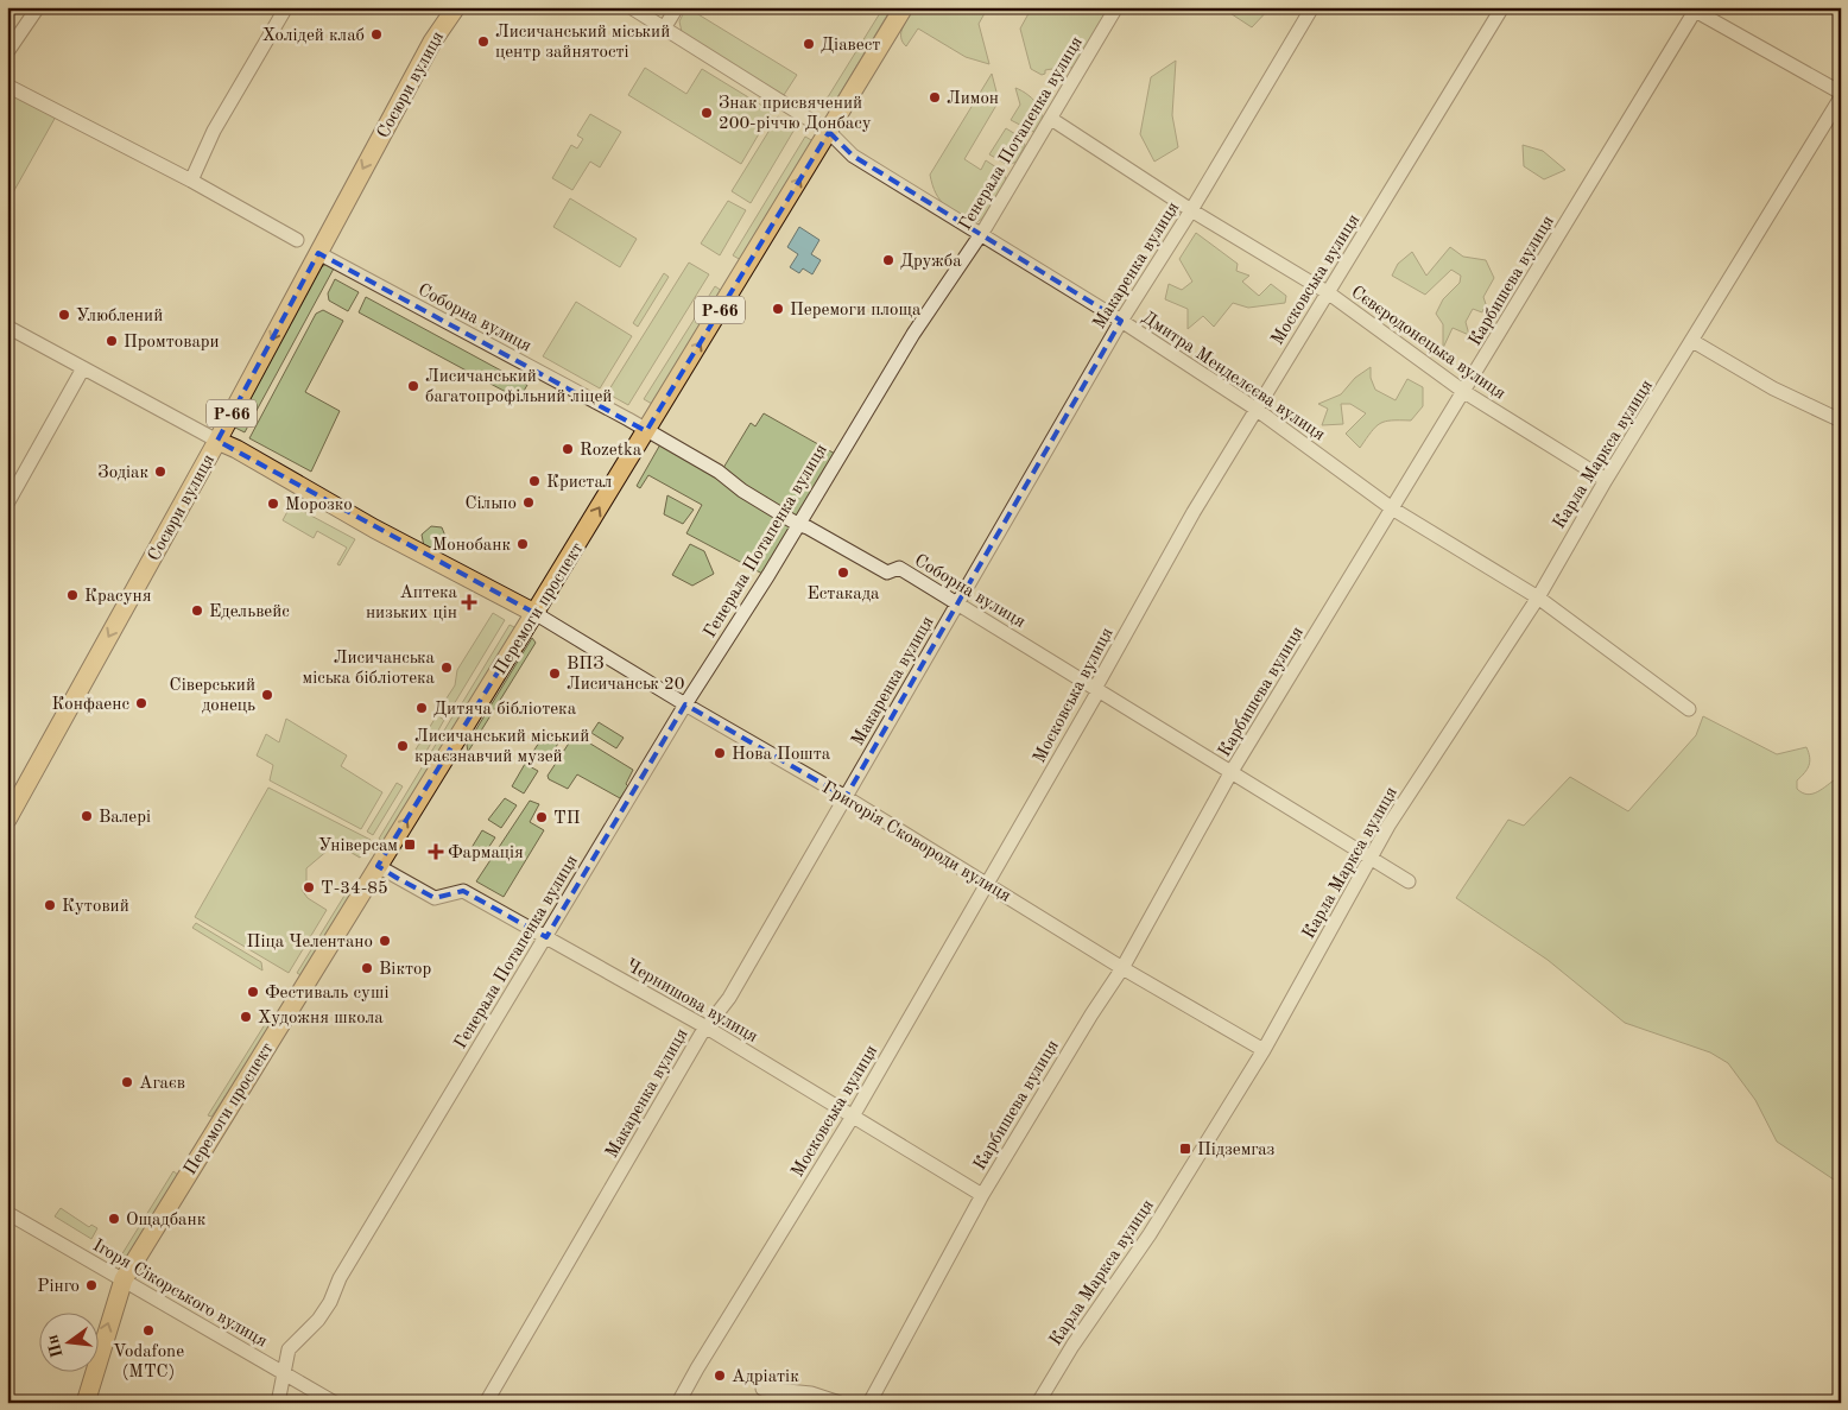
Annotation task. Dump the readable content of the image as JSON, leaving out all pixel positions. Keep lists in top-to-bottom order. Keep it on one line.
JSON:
{"streets":{"main road":["Сосюри вулиця","Р-66","Перемоги проспект","Григорія Сковороди вулиця"],"street":["Генерала Потапенка вулиця","Макаренка вулиця","Московська вулиця","Карбишева вулиця","Соборна вулиця","Сєвєродонецька вулиця","Дмитра Менделєєва вулиця","Карла Маркса вулиця","Чернишова вулиця","Ігоря Сікорського вулиця"]},"crossings":[["Сосюри вулиця","Соборна вулиця"],["Сосюри вулиця","Григорія Сковороди вулиця"],["Генерала Потапенка вулиця","Соборна вулиця"],["Генерала Потапенка вулиця","Сєвєродонецька вулиця"],["Генерала Потапенка вулиця","Дмитра Менделєєва вулиця"],["Генерала Потапенка вулиця","Григорія Сковороди вулиця"],["Генерала Потапенка вулиця","Чернишова вулиця"],["Генерала Потапенка вулиця","Ігоря Сікорського вулиця"],["Макаренка вулиця","Соборна вулиця"],["Макаренка вулиця","Сєвєродонецька вулиця"],["Макаренка вулиця","Дмитра Менделєєва вулиця"],["Макаренка вулиця","Григорія Сковороди вулиця"],["Макаренка вулиця","Чернишова вулиця"],["Московська вулиця","Соборна вулиця"],["Московська вулиця","Сєвєродонецька вулиця"],["Московська вулиця","Дмитра Менделєєва вулиця"],["Московська вулиця","Григорія Сковороди вулиця"],["Московська вулиця","Чернишова вулиця"],["Карбишева вулиця","Соборна вулиця"],["Карбишева вулиця","Сєвєродонецька вулиця"],["Карбишева вулиця","Дмитра Менделєєва вулиця"],["Карбишева вулиця","Григорія Сковороди вулиця"],["Карбишева вулиця","Чернишова вулиця"],["Соборна вулиця","Карла Маркса вулиця"],["Соборна вулиця","Перемоги проспект"],["Сєвєродонецька вулиця","Карла Маркса вулиця"],["Дмитра Менделєєва вулиця","Карла Маркса вулиця"],["Дмитра Менделєєва вулиця","Перемоги проспект"],["Карла Маркса вулиця","Григорія Сковороди вулиця"],["Перемоги проспект","Григорія Сковороди вулиця"],["Перемоги проспект","Чернишова вулиця"],["Перемоги проспект","Ігоря Сікорського вулиця"]],"one_way":["Сосюри вулиця","Перемоги проспект"],"places":{"other":["Холідей клаб","Лисичанський міський центр зайнятості","Діавест","Лимон","Знак присвячений 200-річчю Донбасу","Дружба","Перемоги площа","Улюблений","Промтовари","Лисичанський багатопрофільний ліцей","Rozetka","Зодіак","Кристал","Сiльпо","Морозко","Монобанк","Естакада","Красуня","Едельвейс","Лисичанська мiська бiблiотека","ВПЗ Лисичанськ 20","Сіверський донець","Конфаенс","Дитяча бiблiотека","Лисичанський міський краєзнавчий музей","Нова Пошта","Валері","ТП","Т-34-85","Кутовий","Піца Челентано","Віктор","Фестиваль суші","Художня школа","Агаєв","Ощадбанк","Рінго","Vodafone (МТС)","Адріатік"],"health":["Аптека низьких цін","Фармація"],"transit":["Універсам","Підземгаз"]},"north":"left"}
